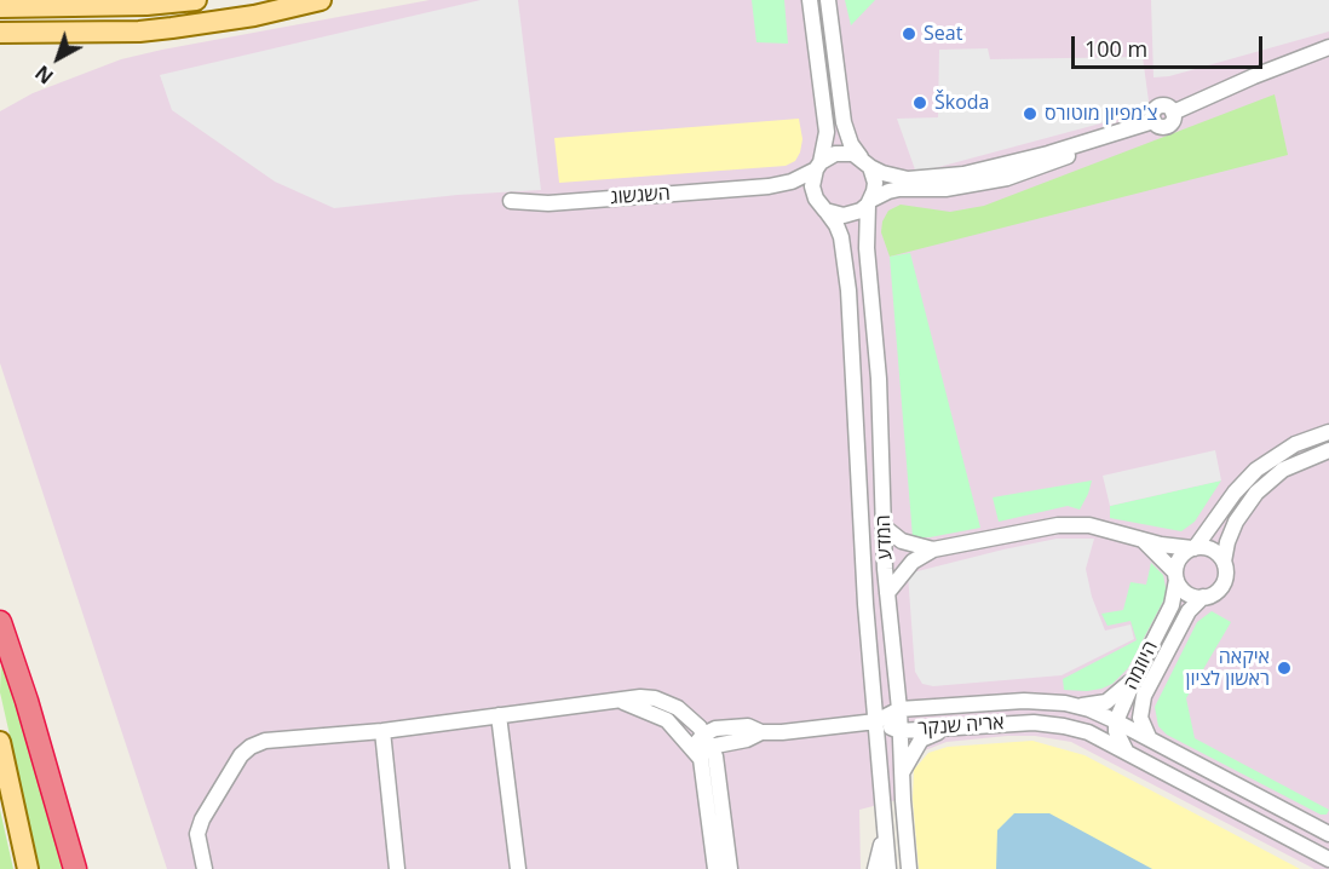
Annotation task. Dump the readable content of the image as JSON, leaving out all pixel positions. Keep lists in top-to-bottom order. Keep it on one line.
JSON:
{"streets":{"street":["השגשוג","המדע","היוזמה","אריה שנקר"]},"crossings":[["השגשוג","המדע"],["המדע","היוזמה"],["המדע","אריה שנקר"],["היוזמה","אריה שנקר"]],"places":["Seat","Škoda","צ'מפיון מוטורס","איקאה ראשון לציון"],"scale_bar":"100 m","north":"bottom left"}
